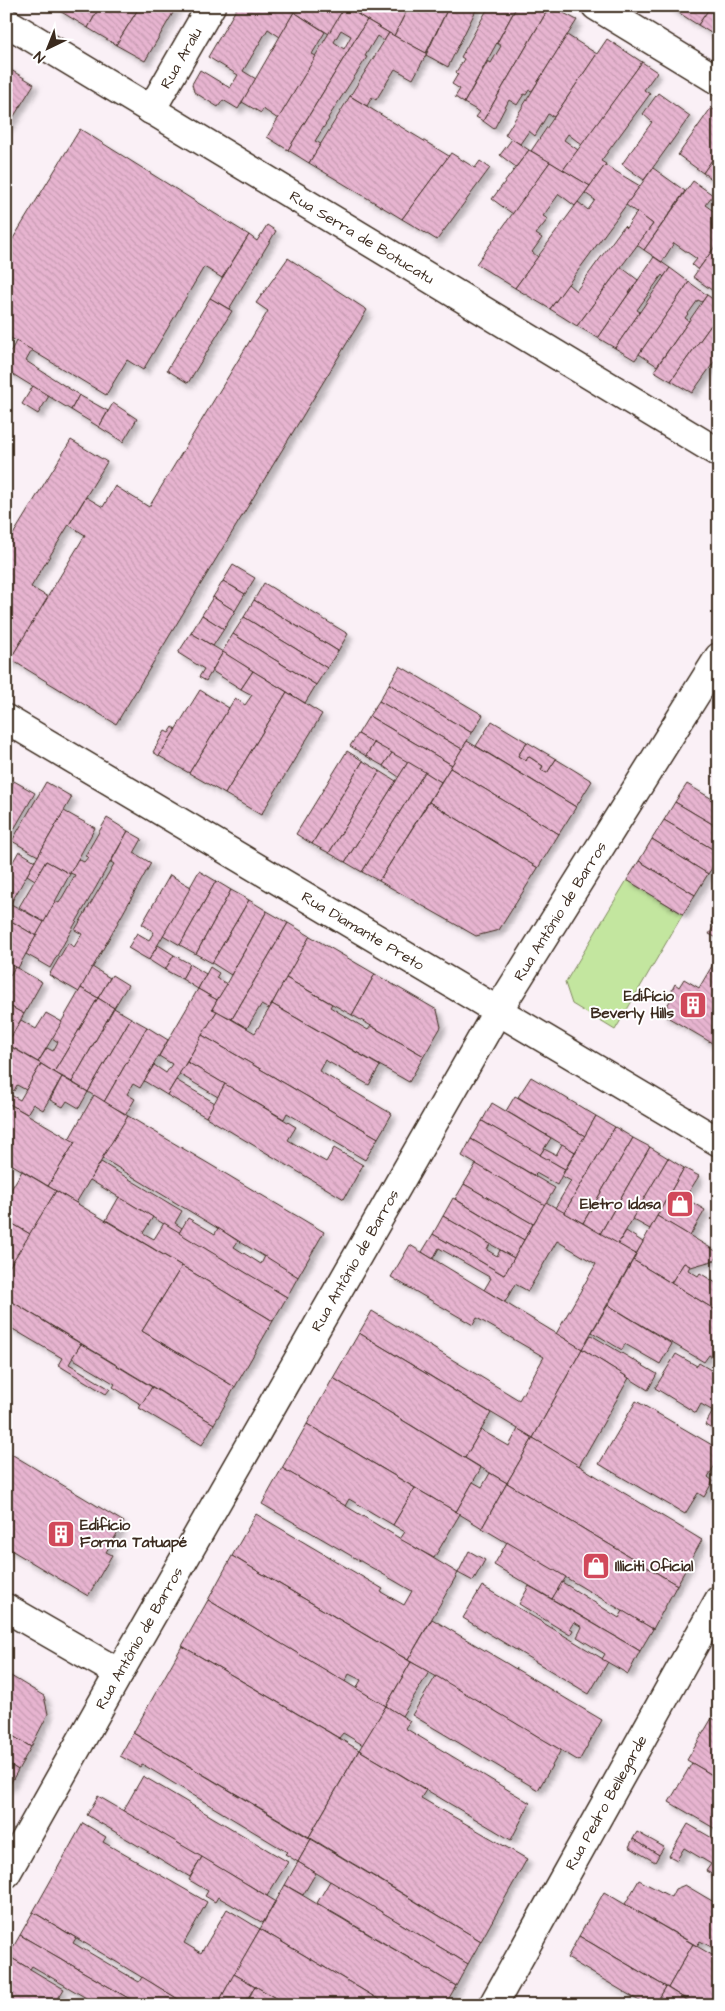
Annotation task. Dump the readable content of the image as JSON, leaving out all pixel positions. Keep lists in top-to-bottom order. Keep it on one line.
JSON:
{"streets":{"street":["Rua Aralu","Rua Serra de Botucatu","Rua Antônio de Barros","Rua Diamante Preto","Rua Pedro Bellegarde"]},"crossings":[["Rua Aralu","Rua Serra de Botucatu"],["Rua Antônio de Barros","Rua Diamante Preto"]],"places":{"building":["Edifício Beverly Hills","Edifício Forma Tatuapé"],"shop":["Eletro Idasa","Illiciti Oficial"]},"north":"bottom left"}
